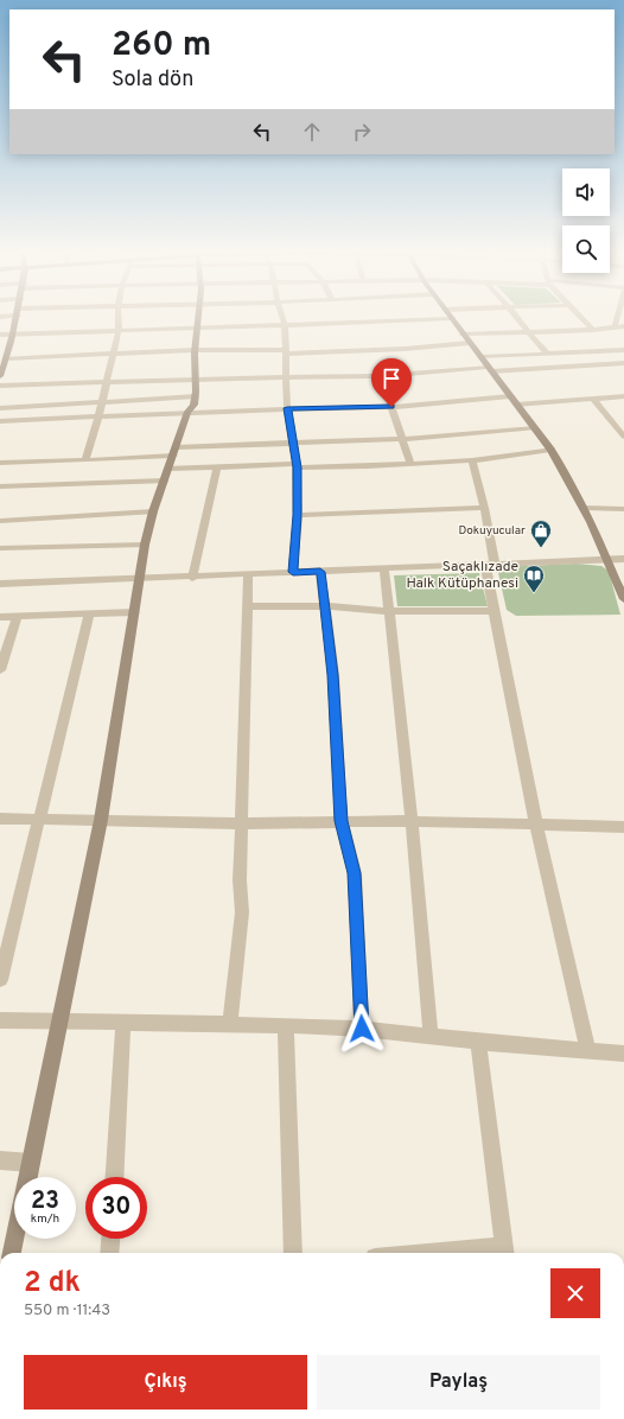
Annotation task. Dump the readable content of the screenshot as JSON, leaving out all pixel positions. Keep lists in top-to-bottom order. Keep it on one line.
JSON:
{"places":{"shop":["Dokuyucular"],"library":["Saçaklızade Halk Kütüphanesi"]},"page":{"turn":["260 m","Sola dön"],"speed":"23 km/h","limit":"30","heading":["2 dk","550 m · 11:43"],"buttons":["Çıkış","Paylaş"]}}
